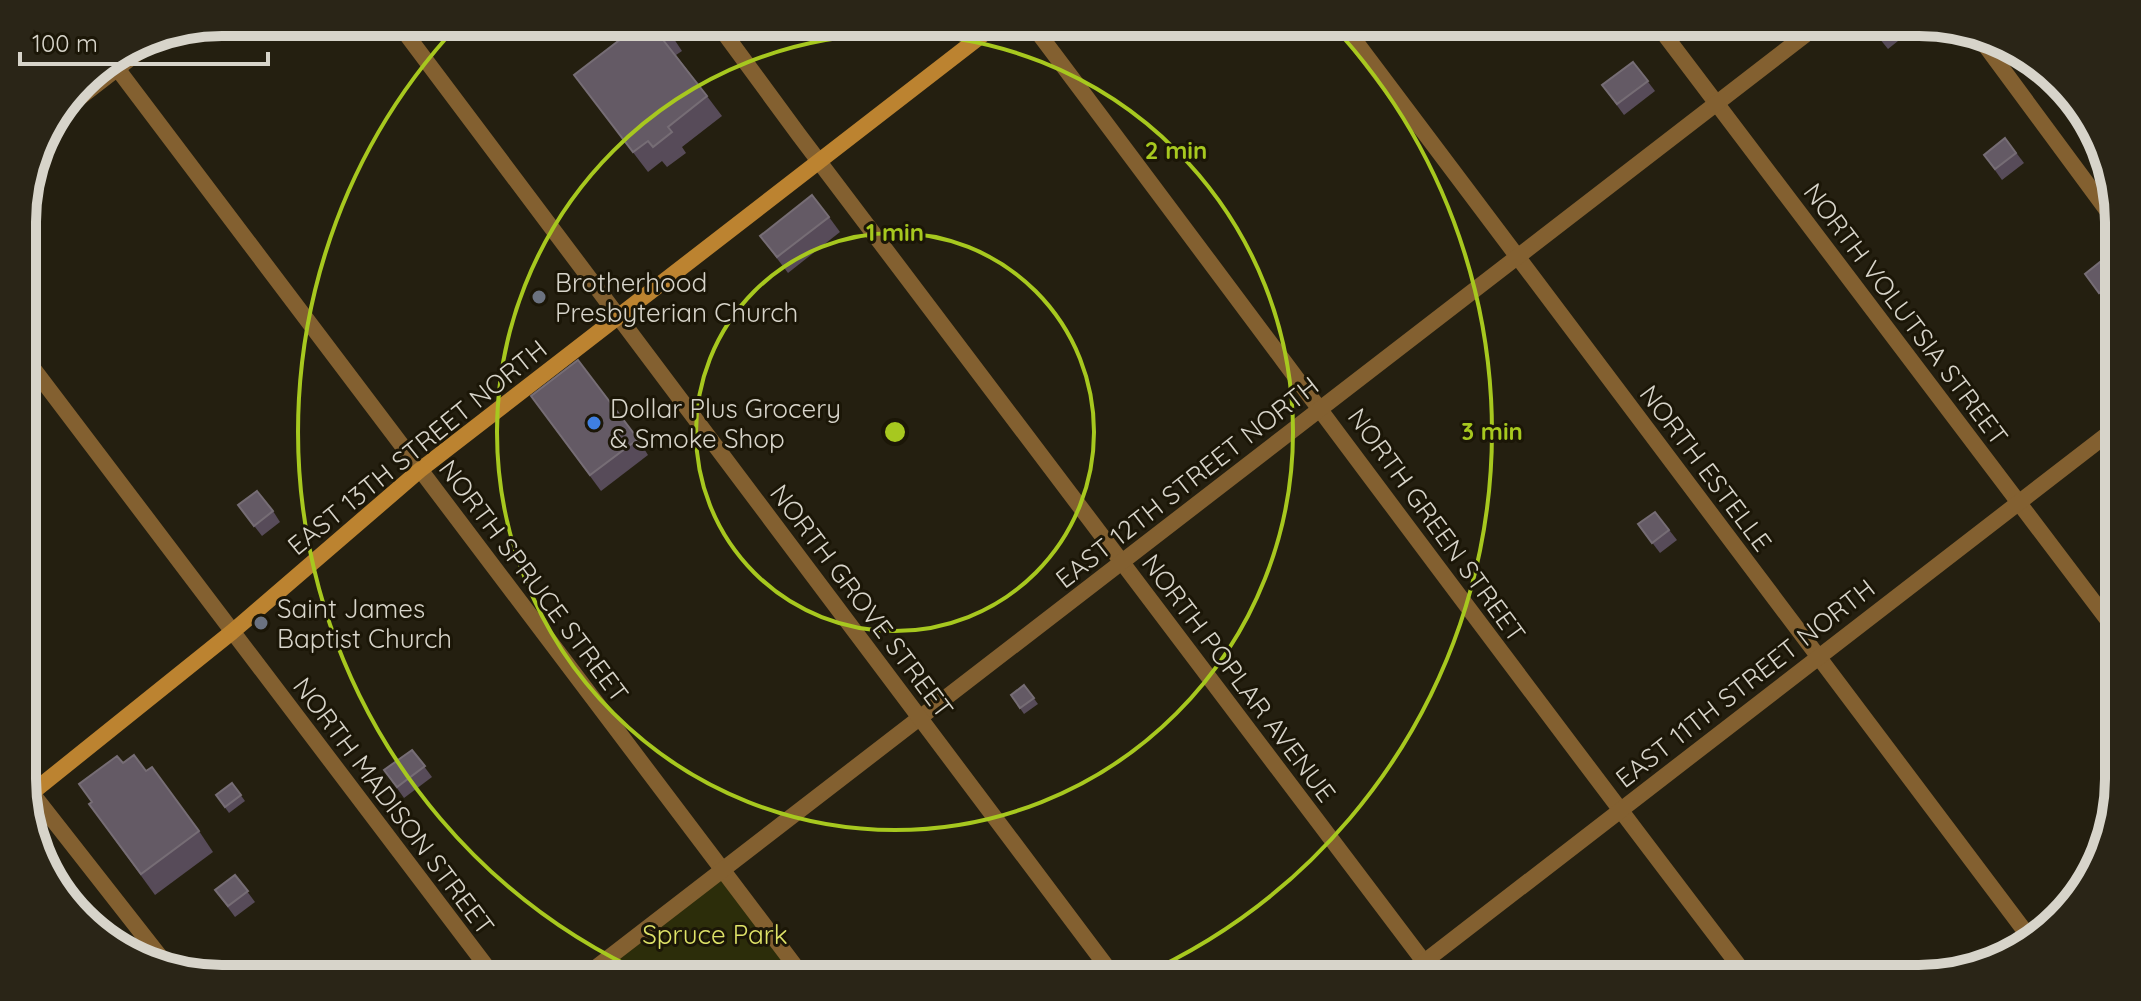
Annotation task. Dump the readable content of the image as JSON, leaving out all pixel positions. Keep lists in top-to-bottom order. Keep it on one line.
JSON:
{"streets":{"main road":["EAST 13TH STREET NORTH"],"street":["NORTH VOLUTSIA STREET","NORTH ESTELLE","EAST 12TH STREET NORTH","NORTH GREEN STREET","NORTH SPRUCE STREET","NORTH GROVE STREET","NORTH POPLAR AVENUE","EAST 11TH STREET NORTH","NORTH MADISON STREET"]},"crossings":[["NORTH VOLUTSIA STREET","EAST 12TH STREET NORTH"],["NORTH VOLUTSIA STREET","EAST 11TH STREET NORTH"],["EAST 13TH STREET NORTH","NORTH SPRUCE STREET"],["EAST 13TH STREET NORTH","NORTH GROVE STREET"],["EAST 13TH STREET NORTH","NORTH POPLAR AVENUE"],["EAST 13TH STREET NORTH","NORTH MADISON STREET"],["NORTH ESTELLE","EAST 12TH STREET NORTH"],["NORTH ESTELLE","EAST 11TH STREET NORTH"],["EAST 12TH STREET NORTH","NORTH GREEN STREET"],["EAST 12TH STREET NORTH","NORTH SPRUCE STREET"],["EAST 12TH STREET NORTH","NORTH GROVE STREET"],["EAST 12TH STREET NORTH","NORTH POPLAR AVENUE"],["NORTH GREEN STREET","EAST 11TH STREET NORTH"],["NORTH POPLAR AVENUE","EAST 11TH STREET NORTH"]],"parks":["Spruce Park"],"places":["Brotherhood Presbyterian Church","Dollar Plus Grocery & Smoke Shop","Saint James Baptist Church"],"scale_bar":"100 m","rings":["2 min","1 min","3 min"]}
